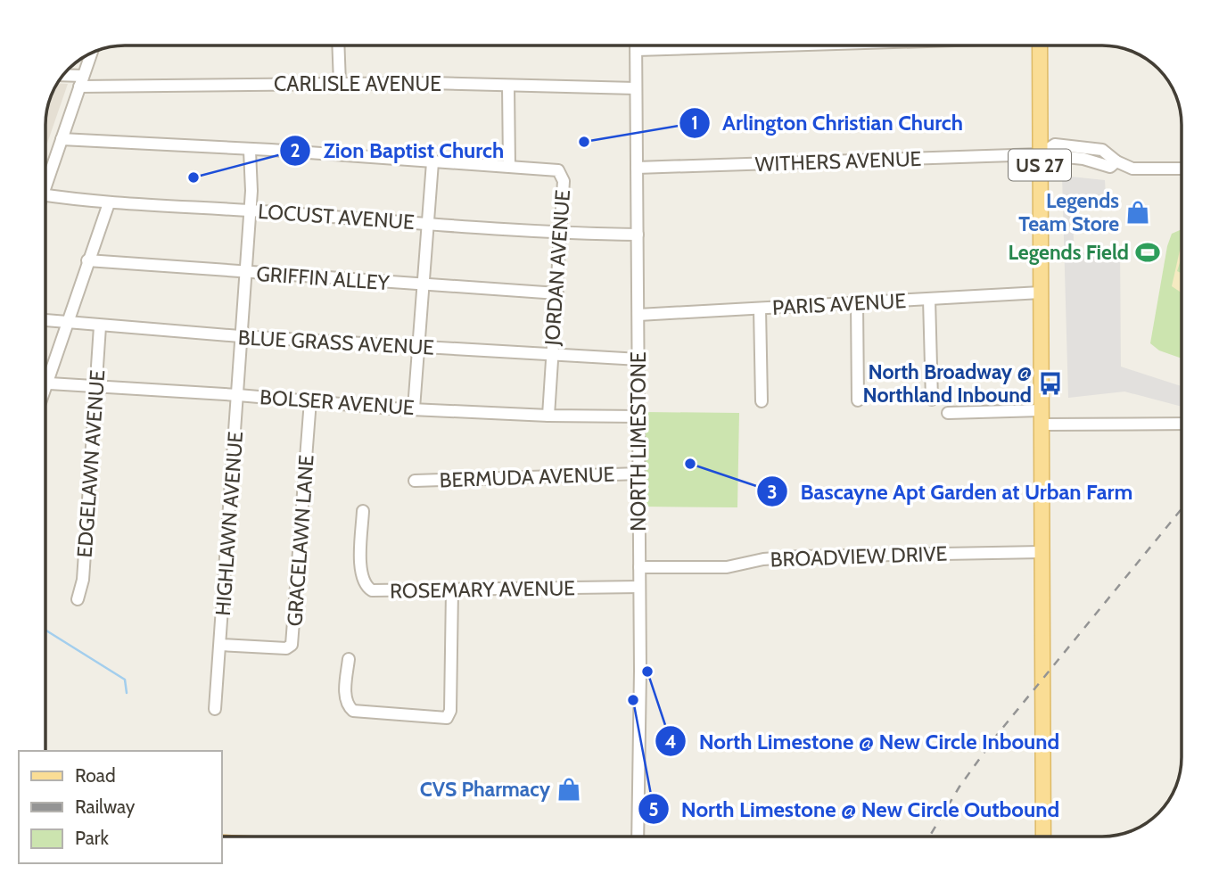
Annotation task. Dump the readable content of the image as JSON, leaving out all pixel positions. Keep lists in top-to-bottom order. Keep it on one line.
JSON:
{"streets":{"main road":["US 27"],"street":["CARLISLE AVENUE","WITHERS AVENUE","LOCUST AVENUE","JORDAN AVENUE","GRIFFIN ALLEY","PARIS AVENUE","BLUE GRASS AVENUE","BOLSER AVENUE","NORTH LIMESTONE","EDGELAWN AVENUE","BERMUDA AVENUE","HIGHLAWN AVENUE","GRACELAWN LANE","BROADVIEW DRIVE","ROSEMARY AVENUE"]},"crossings":[["CARLISLE AVENUE","NORTH LIMESTONE"],["WITHERS AVENUE","US 27"],["WITHERS AVENUE","NORTH LIMESTONE"],["US 27","PARIS AVENUE"],["US 27","BROADVIEW DRIVE"],["LOCUST AVENUE","JORDAN AVENUE"],["LOCUST AVENUE","NORTH LIMESTONE"],["LOCUST AVENUE","HIGHLAWN AVENUE"],["JORDAN AVENUE","GRIFFIN ALLEY"],["JORDAN AVENUE","BLUE GRASS AVENUE"],["JORDAN AVENUE","BOLSER AVENUE"],["JORDAN AVENUE","HIGHLAWN AVENUE"],["GRIFFIN ALLEY","HIGHLAWN AVENUE"],["PARIS AVENUE","NORTH LIMESTONE"],["BLUE GRASS AVENUE","NORTH LIMESTONE"],["BLUE GRASS AVENUE","EDGELAWN AVENUE"],["BLUE GRASS AVENUE","HIGHLAWN AVENUE"],["BOLSER AVENUE","NORTH LIMESTONE"],["BOLSER AVENUE","EDGELAWN AVENUE"],["BOLSER AVENUE","HIGHLAWN AVENUE"],["BOLSER AVENUE","GRACELAWN LANE"],["NORTH LIMESTONE","BERMUDA AVENUE"],["NORTH LIMESTONE","BROADVIEW DRIVE"],["NORTH LIMESTONE","ROSEMARY AVENUE"],["HIGHLAWN AVENUE","GRACELAWN LANE"]],"places":{"other":["Arlington Christian Church","Zion Baptist Church","Bascayne Apt Garden at Urban Farm","North Limestone @ New Circle Inbound","North Limestone @ New Circle Outbound"],"shop":["Legends Team Store","CVS Pharmacy"],"sports":["Legends Field"],"bus stop":["North Broadway @ Northland Inbound"]},"legend":["Road","Railway","Park"]}
